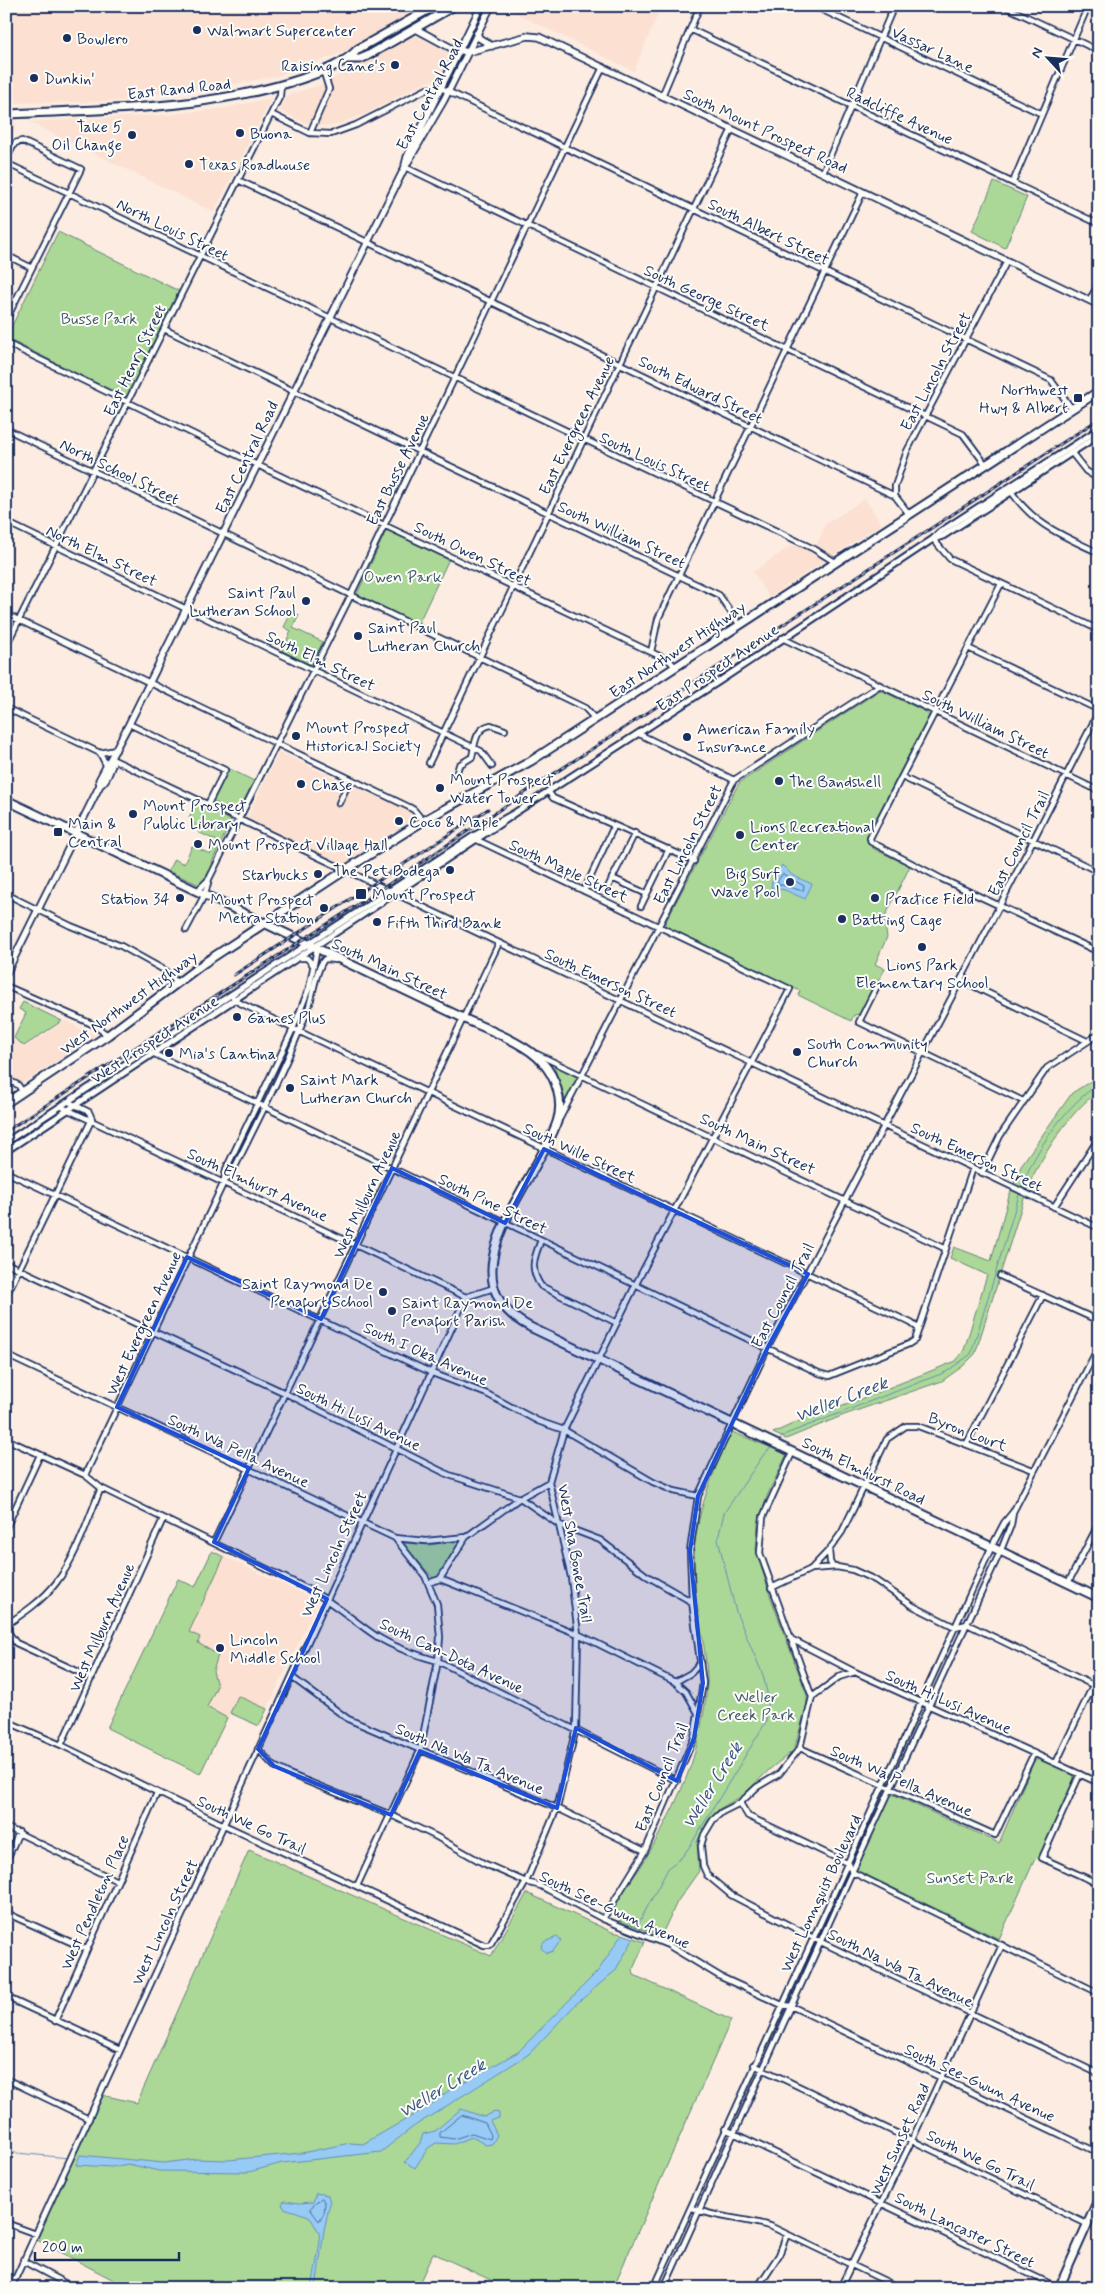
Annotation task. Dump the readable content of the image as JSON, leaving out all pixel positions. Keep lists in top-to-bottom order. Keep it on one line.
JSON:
{"streets":{"main road":["East Rand Road","East Central Road","South Mount Prospect Road","East Northwest Highway","South Main Street","West Northwest Highway","South Elmhurst Road"],"street":["Vassar Lane","Radcliffe Avenue","North Louis Street","South Albert Street","South George Street","East Henry Street","East Lincoln Street","South Edward Street","East Evergreen Avenue","South Louis Street","East Busse Avenue","North School Street","South William Street","South Owen Street","North Elm Street","South Elm Street","East Prospect Avenue","East Council Trail","South Maple Street","South Emerson Street","West Prospect Avenue","South Wille Street","South Elmhurst Avenue","West Milburn Avenue","South Pine Street","West Evergreen Avenue","South I Oka Avenue","South Hi Lusi Avenue","Byron Court","South Wa Pella Avenue","West Sha Bonee Trail","West Lincoln Street","South Can-Dota Avenue","South Na Wa Ta Avenue","South We Go Trail","West Lonnquist Boulevard","West Pendleton Place","South See-Gwun Avenue","West Sunset Road","South Lancaster Street"]},"crossings":[["East Rand Road","South Mount Prospect Road"],["East Rand Road","East Henry Street"],["East Central Road","South Mount Prospect Road"],["East Central Road","North Louis Street"],["East Central Road","South Albert Street"],["East Central Road","South George Street"],["East Central Road","South Edward Street"],["East Central Road","South Louis Street"],["East Central Road","North School Street"],["East Central Road","South William Street"],["East Central Road","South Owen Street"],["East Central Road","North Elm Street"],["East Central Road","South Elm Street"],["East Central Road","South Main Street"],["East Central Road","South Emerson Street"],["South Mount Prospect Road","East Lincoln Street"],["South Mount Prospect Road","East Evergreen Avenue"],["South Mount Prospect Road","East Busse Avenue"],["North Louis Street","East Henry Street"],["North Louis Street","South Louis Street"],["South Albert Street","East Lincoln Street"],["South Albert Street","East Evergreen Avenue"],["South Albert Street","East Busse Avenue"],["South Albert Street","East Northwest Highway"],["South George Street","East Lincoln Street"],["South George Street","East Evergreen Avenue"],["South George Street","East Busse Avenue"],["South George Street","East Northwest Highway"],["East Henry Street","South Edward Street"],["East Henry Street","North School Street"],["East Henry Street","South William Street"],["East Henry Street","South Owen Street"],["East Henry Street","North Elm Street"],["East Lincoln Street","South Edward Street"],["East Lincoln Street","South William Street"],["East Lincoln Street","South Maple Street"],["East Lincoln Street","South Main Street"],["East Lincoln Street","South Emerson Street"],["South Edward Street","East Evergreen Avenue"],["South Edward Street","East Busse Avenue"],["South Edward Street","East Northwest Highway"],["East Evergreen Avenue","South Louis Street"],["East Evergreen Avenue","North School Street"],["East Evergreen Avenue","South William Street"],["East Evergreen Avenue","South Owen Street"],["East Evergreen Avenue","South Elm Street"],["South Louis Street","East Busse Avenue"],["South Louis Street","East Northwest Highway"],["East Busse Avenue","North School Street"],["East Busse Avenue","South William Street"],["East Busse Avenue","South Owen Street"],["East Busse Avenue","South Elm Street"],["East Busse Avenue","South Main Street"],["East Busse Avenue","South Emerson Street"],["North School Street","East Northwest Highway"],["South William Street","East Northwest Highway"],["South William Street","East Prospect Avenue"],["South William Street","East Council Trail"],["South Owen Street","East Northwest Highway"],["North Elm Street","South Elm Street"],["East Northwest Highway","South Main Street"],["East Northwest Highway","South Emerson Street"],["East Northwest Highway","West Northwest Highway"],["East Prospect Avenue","South Maple Street"],["East Prospect Avenue","South Main Street"],["East Prospect Avenue","South Emerson Street"],["East Prospect Avenue","West Prospect Avenue"],["East Prospect Avenue","West Evergreen Avenue"],["East Council Trail","South Main Street"],["East Council Trail","South Emerson Street"],["East Council Trail","South Wille Street"],["East Council Trail","South Pine Street"],["East Council Trail","South I Oka Avenue"],["East Council Trail","South Hi Lusi Avenue"],["East Council Trail","South Elmhurst Road"],["East Council Trail","South Can-Dota Avenue"],["East Council Trail","South Na Wa Ta Avenue"],["East Council Trail","South See-Gwun Avenue"],["South Maple Street","West Sha Bonee Trail"],["South Main Street","West Northwest Highway"],["South Main Street","West Prospect Avenue"],["South Main Street","West Milburn Avenue"],["South Main Street","West Evergreen Avenue"],["South Main Street","West Sha Bonee Trail"],["South Emerson Street","West Milburn Avenue"],["South Emerson Street","West Sha Bonee Trail"],["West Prospect Avenue","South Wille Street"],["West Prospect Avenue","South Elmhurst Avenue"],["West Prospect Avenue","South Pine Street"],["West Prospect Avenue","West Evergreen Avenue"],["South Wille Street","West Milburn Avenue"],["South Wille Street","South Pine Street"],["South Wille Street","West Evergreen Avenue"],["South Wille Street","West Sha Bonee Trail"],["South Elmhurst Avenue","West Milburn Avenue"],["South Elmhurst Avenue","West Evergreen Avenue"],["South Elmhurst Avenue","West Lincoln Street"],["West Milburn Avenue","South Pine Street"],["West Milburn Avenue","South I Oka Avenue"],["West Milburn Avenue","South Hi Lusi Avenue"],["West Milburn Avenue","South Wa Pella Avenue"],["West Milburn Avenue","South Can-Dota Avenue"],["West Milburn Avenue","South We Go Trail"],["South Pine Street","West Evergreen Avenue"],["South Pine Street","West Sha Bonee Trail"],["West Evergreen Avenue","South I Oka Avenue"],["West Evergreen Avenue","South Hi Lusi Avenue"],["West Evergreen Avenue","South Wa Pella Avenue"],["West Evergreen Avenue","South Can-Dota Avenue"],["South I Oka Avenue","West Sha Bonee Trail"],["South I Oka Avenue","West Lincoln Street"],["South Hi Lusi Avenue","South Wa Pella Avenue"],["South Hi Lusi Avenue","West Sha Bonee Trail"],["South Hi Lusi Avenue","West Lincoln Street"],["South Hi Lusi Avenue","West Lonnquist Boulevard"],["Byron Court","South Elmhurst Road"],["Byron Court","West Lonnquist Boulevard"],["South Wa Pella Avenue","West Lincoln Street"],["South Wa Pella Avenue","West Lonnquist Boulevard"],["South Elmhurst Road","West Sha Bonee Trail"],["South Elmhurst Road","West Lonnquist Boulevard"],["West Sha Bonee Trail","South Can-Dota Avenue"],["West Sha Bonee Trail","South Na Wa Ta Avenue"],["West Sha Bonee Trail","South We Go Trail"],["West Sha Bonee Trail","South See-Gwun Avenue"],["West Lincoln Street","South Can-Dota Avenue"],["West Lincoln Street","South Na Wa Ta Avenue"],["West Lincoln Street","South We Go Trail"],["West Lincoln Street","South See-Gwun Avenue"],["South Na Wa Ta Avenue","West Lonnquist Boulevard"],["South Na Wa Ta Avenue","West Sunset Road"],["South We Go Trail","West Lonnquist Boulevard"],["South We Go Trail","West Pendleton Place"],["South We Go Trail","West Sunset Road"],["West Lonnquist Boulevard","South See-Gwun Avenue"],["West Lonnquist Boulevard","South Lancaster Street"],["South See-Gwun Avenue","West Sunset Road"],["West Sunset Road","South Lancaster Street"]],"water":["Weller Creek"],"parks":["Busse Park","Owen Park","Weller Creek Park","Sunset Park"],"places":{"other":["Walmart Supercenter","Bowlero","Raising Cane's","Dunkin'","Buona","Take 5 Oil Change","Texas Roadhouse","Saint Paul Lutheran School","Saint Paul Lutheran Church","Mount Prospect Historical Society","American Family Insurance","The Bandshell","Chase","Mount Prospect Water Tower","Mount Prospect Public Library","Coco & Maple","Lions Recreational Center","Mount Prospect Village Hall","The Pet Bodega","Starbucks","Big Surf Wave Pool","Station 34","Practice Field","Mount Prospect Metra Station","Batting Cage","Fifth Third Bank","Lions Park Elementary School","Games Plus","South Community Church","Mia's Cantina","Saint Mark Lutheran Church","Saint Raymond De Penafort School","Saint Raymond De Penafort Parish","Lincoln Middle School"],"transit":["Northwest Hwy & Albert","Main & Central","Mount Prospect"]},"scale_bar":"200 m","north":"top left"}
